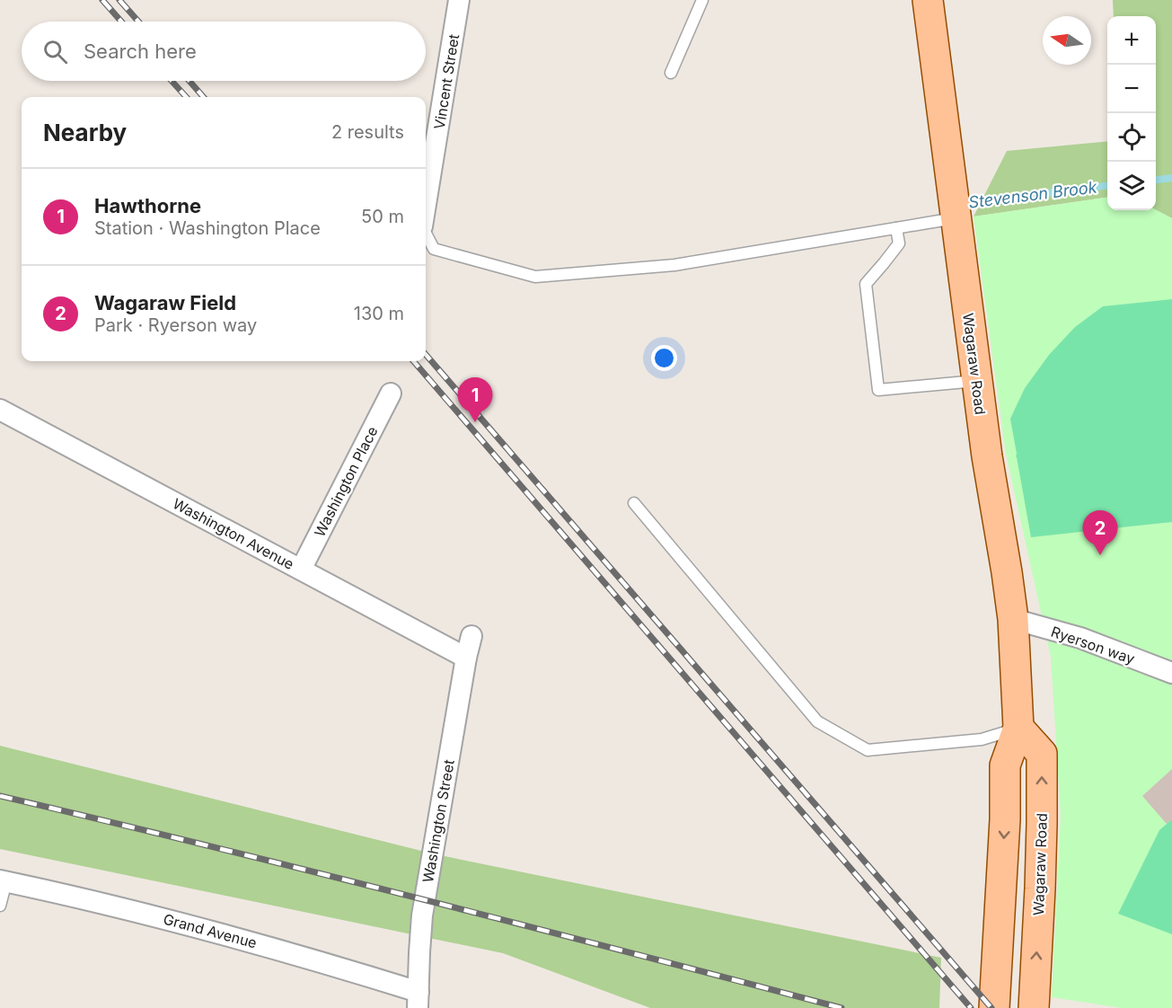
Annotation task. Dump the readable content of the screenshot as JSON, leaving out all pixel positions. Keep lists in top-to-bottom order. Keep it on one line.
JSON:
{"streets":{"main road":["Wagaraw Road"],"street":["Vincent Street","Washington Place","Washington Avenue","Ryerson way","Washington Street","Grand Avenue"]},"crossings":[["Wagaraw Road","Ryerson way"],["Washington Place","Washington Avenue"],["Washington Avenue","Washington Street"],["Washington Street","Grand Avenue"]],"water":["Stevenson Brook"],"north":"left","page":{"map_buttons":["+","−"],"search":"Search here","heading":["Nearby","2 results"],"list":[{"mark":"1","name":"Hawthorne","note":"Station · Washington Place","value":"50 m"},{"mark":"2","name":"Wagaraw Field","note":"Park · Ryerson way","value":"130 m"}],"pins":["1","2"]}}
